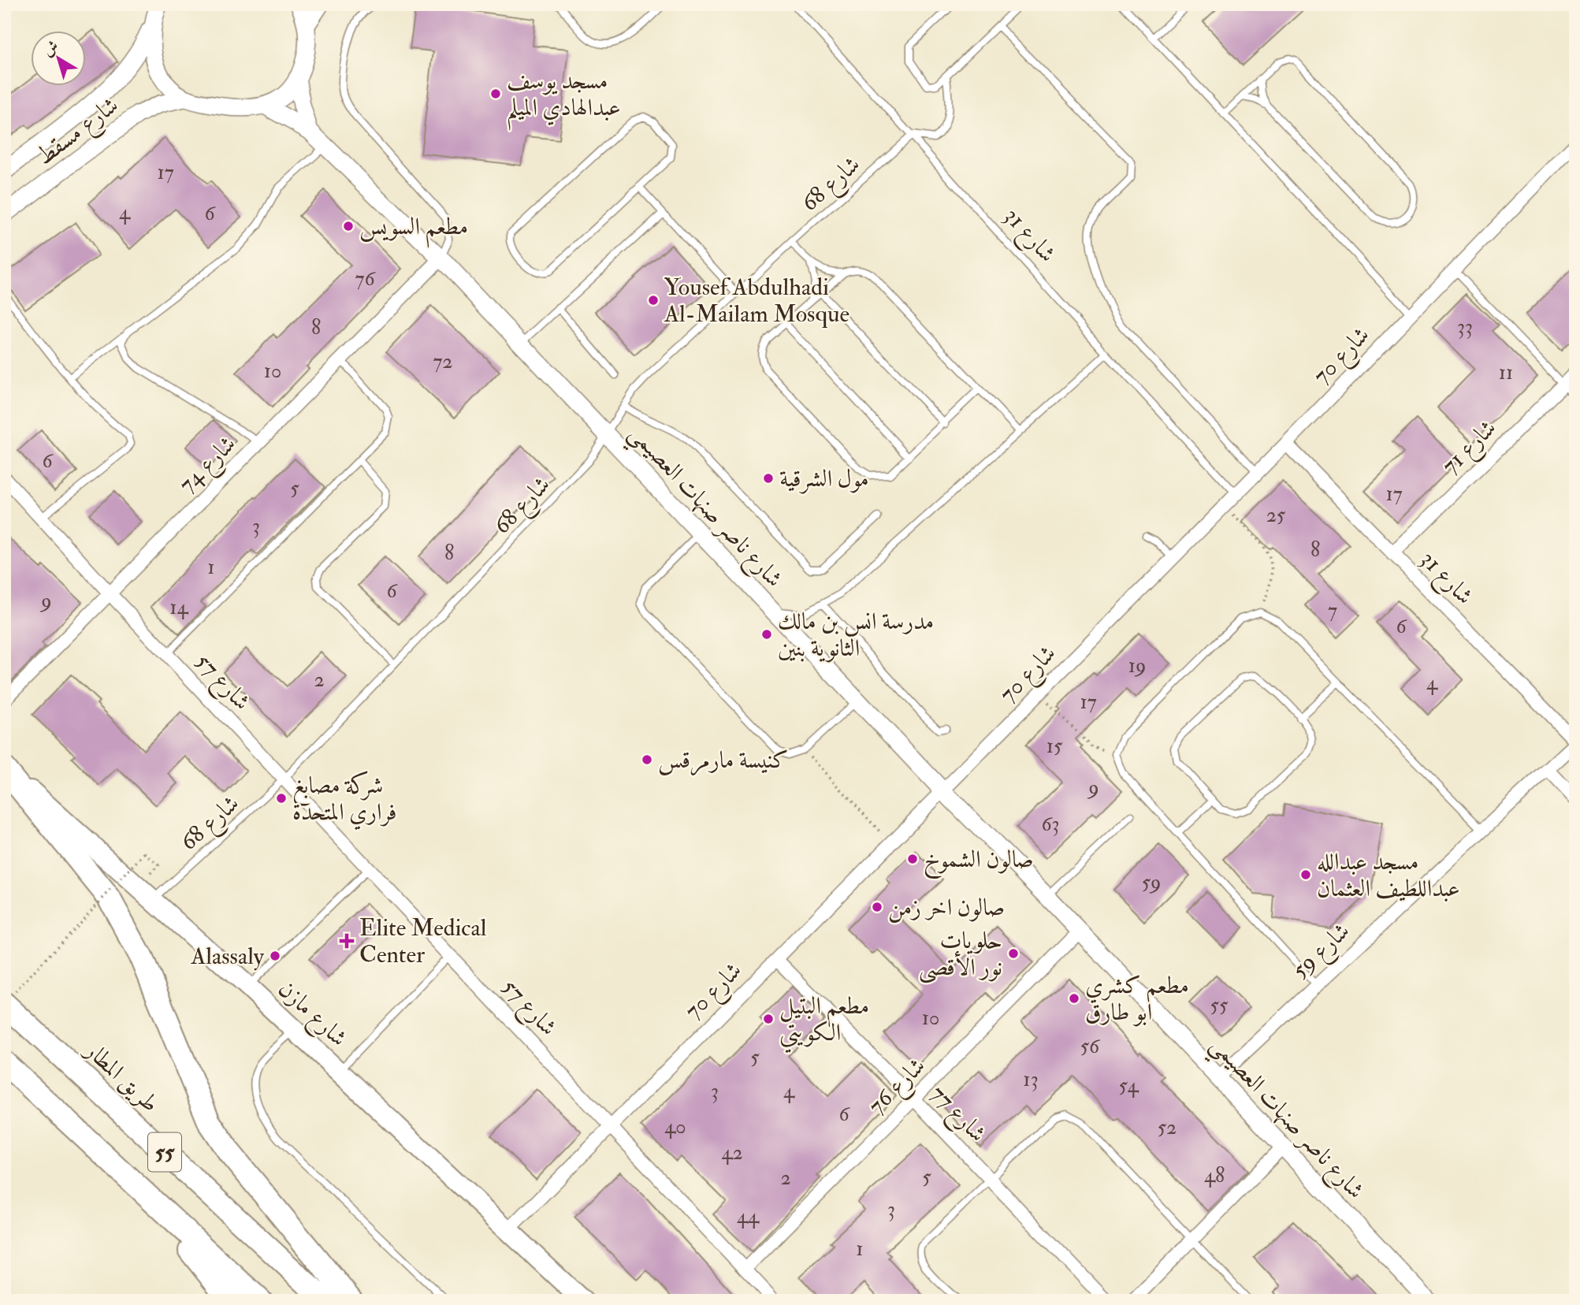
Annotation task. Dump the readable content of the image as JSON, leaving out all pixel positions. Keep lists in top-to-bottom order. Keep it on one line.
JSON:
{"streets":{"highway":["طريق المطار","55"],"main road":["شارع مازن"],"street":["شارع مسقط","شارع 31","شارع 70","شارع 71","شارع 74","شارع ناصر صنهات العصيمي","شارع 57","شارع 59","شارع 76","شارع 77"],"lane":["شارع 68"]},"crossings":[["شارع 68","شارع 31"],["شارع 68","شارع ناصر صنهات العصيمي"],["شارع 68","شارع 57"],["شارع 68","شارع مازن"],["شارع 31","شارع 70"],["شارع 31","شارع 71"],["شارع 31","شارع 59"],["شارع 70","شارع ناصر صنهات العصيمي"],["شارع 70","شارع 57"],["شارع 70","شارع مازن"],["شارع 70","شارع 77"],["شارع 74","شارع ناصر صنهات العصيمي"],["شارع 74","شارع 57"],["شارع ناصر صنهات العصيمي","شارع 59"],["شارع ناصر صنهات العصيمي","شارع 76"],["شارع 57","شارع 76"],["شارع 76","شارع 77"]],"places":{"other":["مسجد يوسف عبدالهادي الميلم","مطعم السويس","Yousef Abdulhadi Al-Mailam Mosque","مول الشرقية","مدرسة انس بن مالك الثانوية بنين","كنيسة مارمرقس","شركة مصابغ فراري المتحدة","صالون الشموخ","مسجد عبدالله عبداللطيف العثمان","صالون اخر زمن","حلويات نور الأقصى","Alassaly","مطعم كشري ابو طارق","مطعم البتيل الكويتي"],"health":["Elite Medical Center"]},"house_numbers":["17","4","6","76","33","8","72","10","11","6","5","17","25","3","8","8","1","6","9","14","7","6","19","2","4","17","15","9","63","59","55","10","56","5","13","54","3","4","6","40","52","42","48","5","2","3","44","1"],"north":"top left"}
